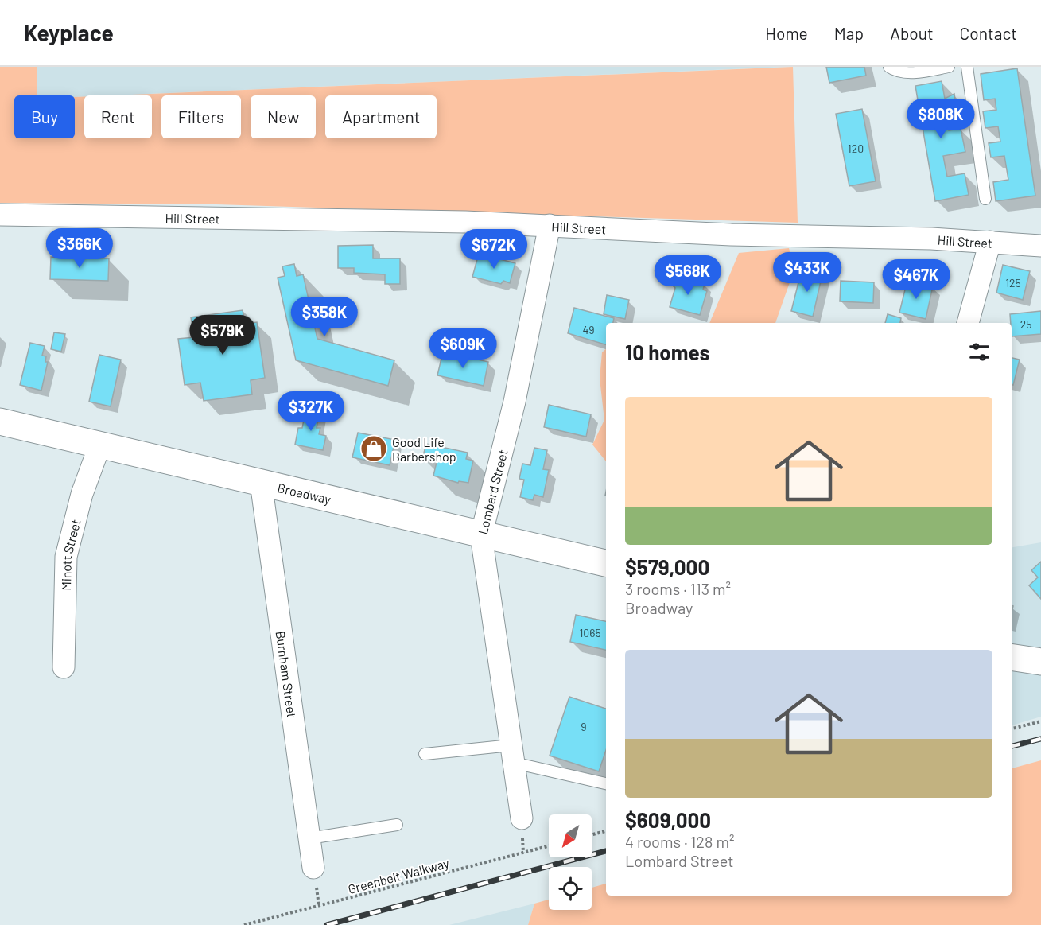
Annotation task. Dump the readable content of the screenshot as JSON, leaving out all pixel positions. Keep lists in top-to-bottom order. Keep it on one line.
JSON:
{"streets":{"main road":["Broadway"],"street":["Hill Street","Lombard Street","Minott Street","Burnham Street"],"path":["Greenbelt Walkway"]},"crossings":[["Hill Street","Lombard Street"],["Broadway","Lombard Street"],["Broadway","Minott Street"],["Broadway","Burnham Street"]],"places":{"shop":["Good Life Barbershop"]},"house_numbers":["120","125","25","49","1065","9"],"north":"bottom left","page":{"header":"Keyplace","nav":["Home","Map","About","Contact"],"chip":["Buy","Rent","Filters","New","Apartment"],"price":["$808K","$366K","$672K","$433K","$568K","$467K","$358K","$579K","$609K","$327K"],"heading":"10 homes","list":[{"name":"$579,000","note":"3 rooms · 113 m² · Broadway"},{"name":"$609,000","note":"4 rooms · 128 m² · Lombard Street"}]}}
